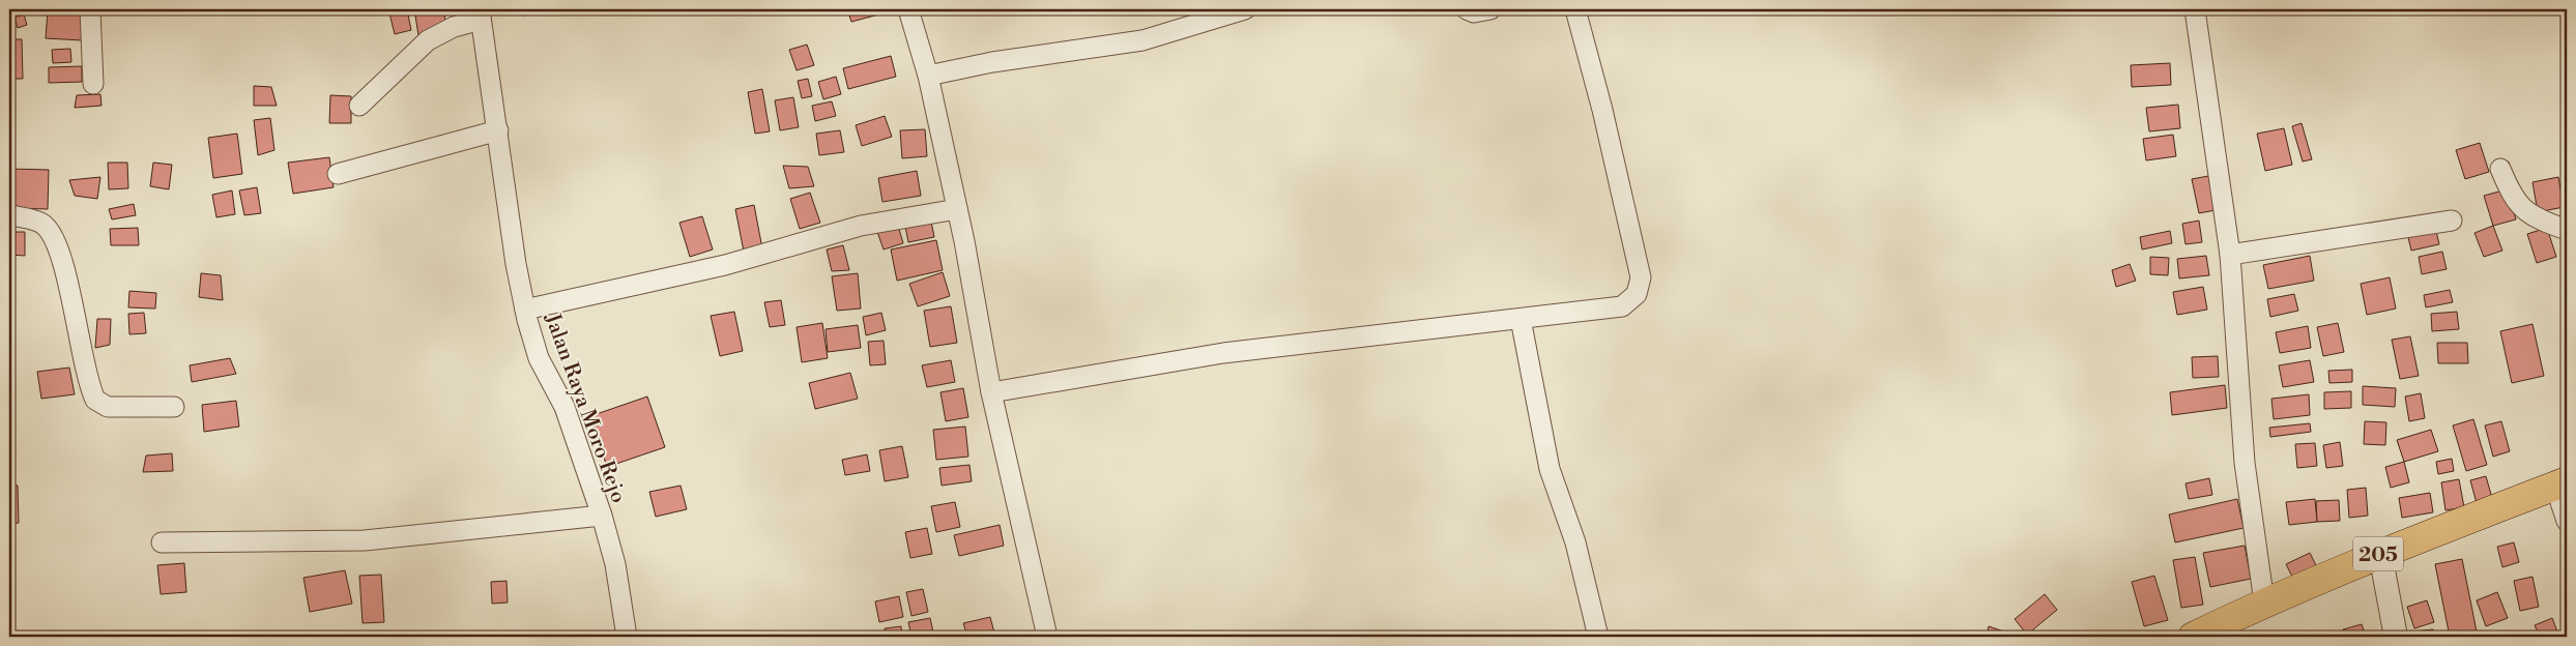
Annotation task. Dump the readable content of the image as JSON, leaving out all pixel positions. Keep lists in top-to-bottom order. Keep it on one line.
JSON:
{"streets":{"main road":["205"],"street":["Jalan Raya Moro Rejo"]}}
